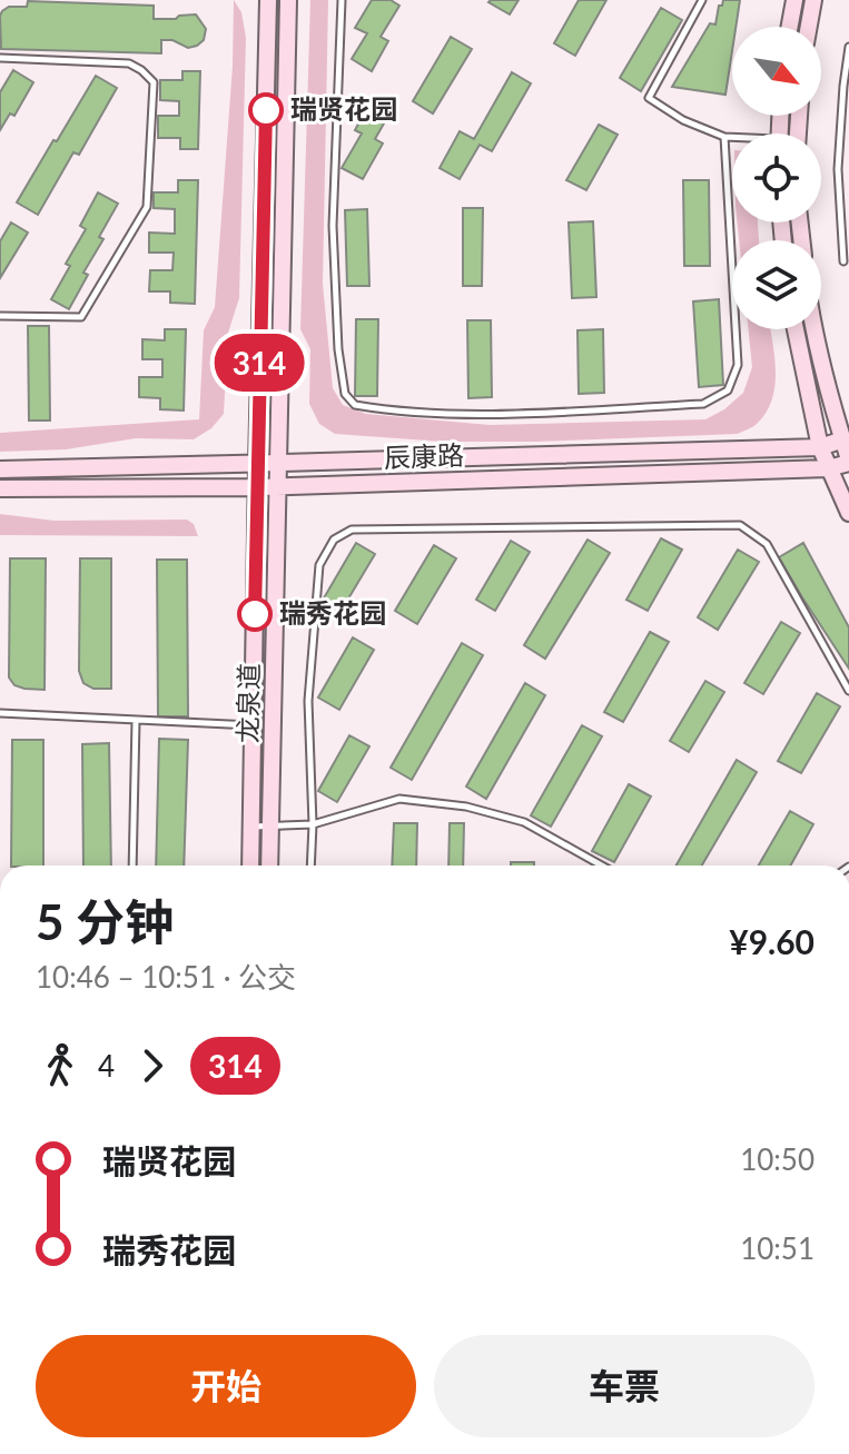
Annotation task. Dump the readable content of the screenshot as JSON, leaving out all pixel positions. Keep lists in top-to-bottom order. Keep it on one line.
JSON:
{"streets":{"street":["辰康路","龙泉道"]},"crossings":[["辰康路","龙泉道"]],"places":["瑞贤花园","瑞秀花园"],"lines":["bus line 314"],"north":"bottom right","page":{"on_map":"314","heading":["5 分钟","10:46 – 10:51 · 公交","¥9.60"],"legs":["4","314"],"list":[{"name":"瑞贤花园","value":"10:50"},{"name":"瑞秀花园","value":"10:51"}],"buttons":["开始","车票"]}}
